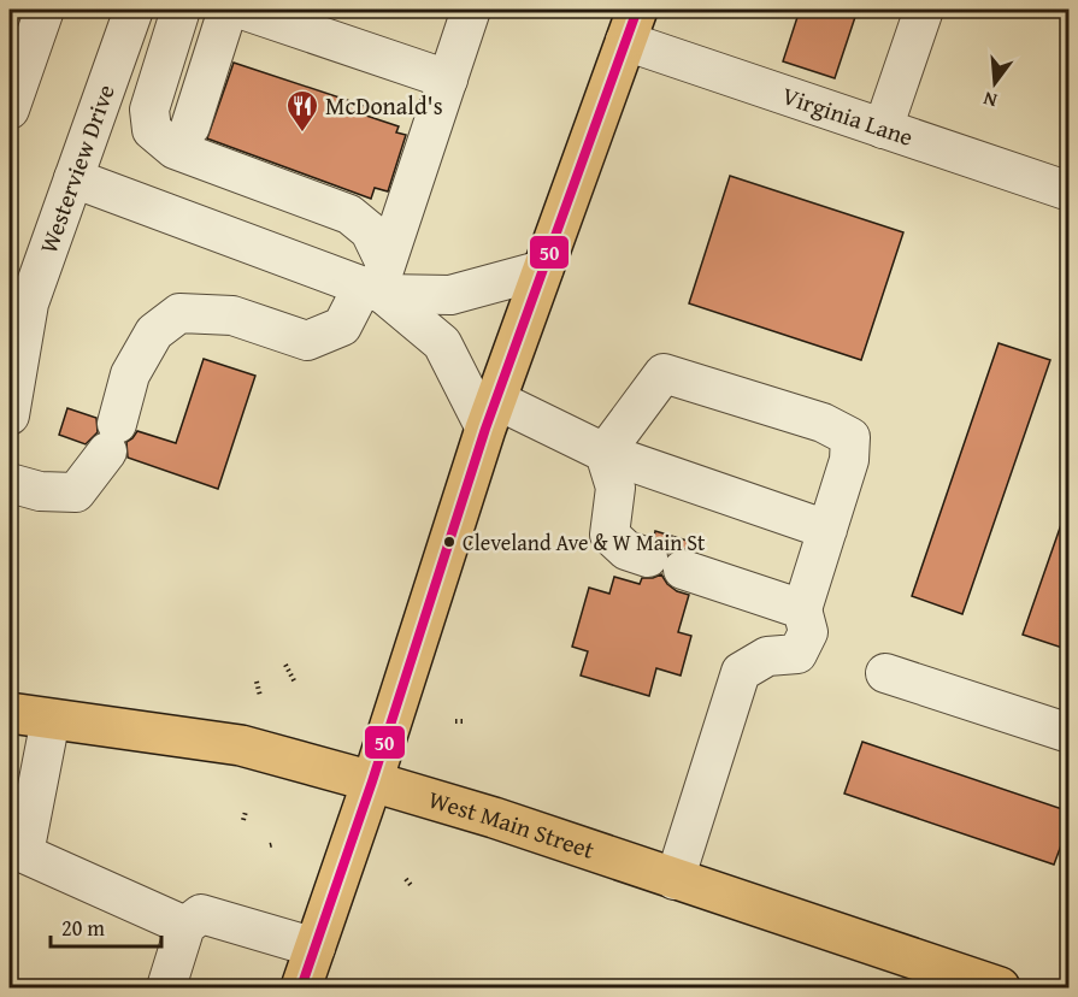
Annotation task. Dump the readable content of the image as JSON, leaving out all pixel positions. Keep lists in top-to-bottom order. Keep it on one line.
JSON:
{"streets":{"main road":["West Main Street"],"street":["Virginia Lane","Westerview Drive"]},"places":{"restaurant":["McDonald's"],"other":["Cleveland Ave & W Main St"]},"lines":["transit line 50"],"scale_bar":"20 m","north":"bottom"}
